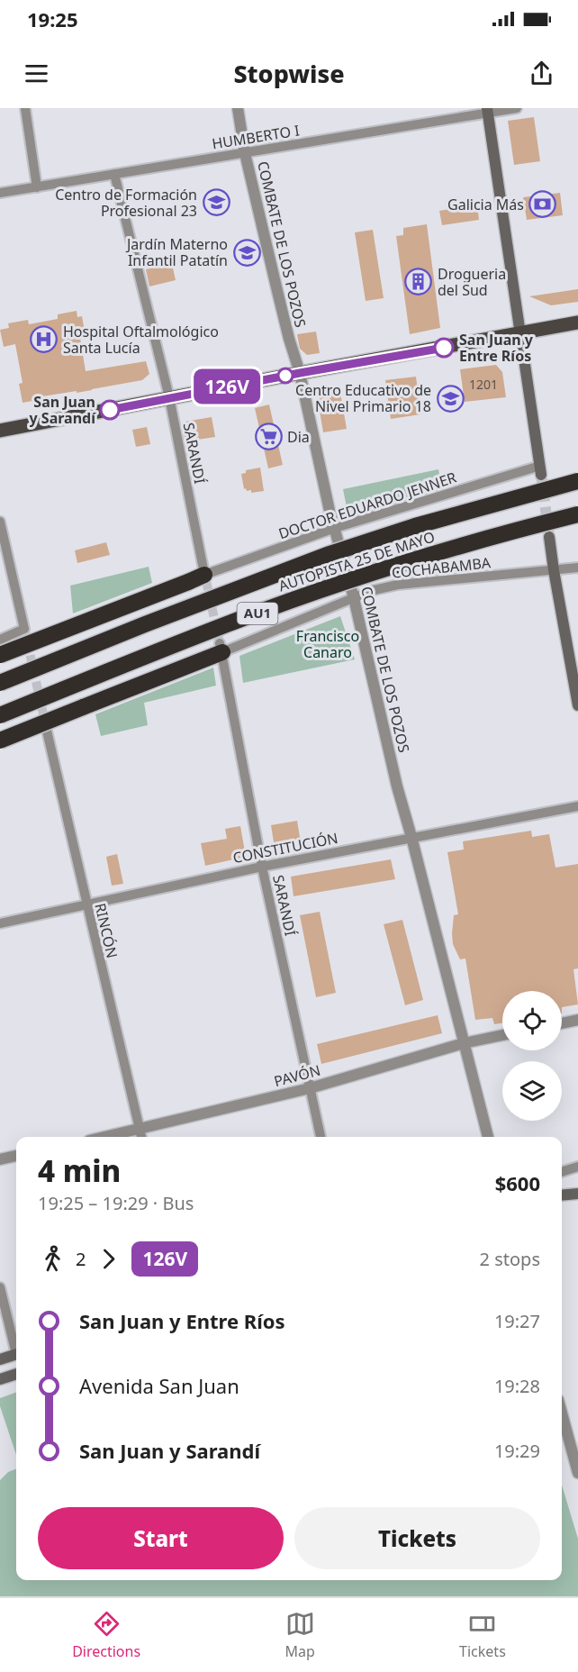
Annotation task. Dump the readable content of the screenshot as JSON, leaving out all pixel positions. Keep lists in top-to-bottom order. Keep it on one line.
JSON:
{"streets":{"highway":["AUTOPISTA 25 DE MAYO","AU1"],"street":["HUMBERTO I","COMBATE DE LOS POZOS","SARANDÍ","DOCTOR EDUARDO JENNER","COCHABAMBA","CONSTITUCIÓN","RINCÓN","PAVÓN"]},"crossings":[["HUMBERTO I","COMBATE DE LOS POZOS"],["HUMBERTO I","SARANDÍ"],["COMBATE DE LOS POZOS","DOCTOR EDUARDO JENNER"],["COMBATE DE LOS POZOS","COCHABAMBA"],["COMBATE DE LOS POZOS","CONSTITUCIÓN"],["COMBATE DE LOS POZOS","PAVÓN"],["SARANDÍ","DOCTOR EDUARDO JENNER"],["SARANDÍ","COCHABAMBA"],["SARANDÍ","CONSTITUCIÓN"],["SARANDÍ","PAVÓN"],["CONSTITUCIÓN","RINCÓN"],["RINCÓN","PAVÓN"]],"parks":["Francisco Canaro"],"places":{"school or university":["Centro de Formación Profesional 23","Jardín Materno Infantil Patatín","Centro Educativo de Nivel Primario 18"],"bank":["Galicia Más"],"building":["Drogueria del Sud"],"hospital":["Hospital Oftalmológico Santa Lucía"],"other":["San Juan y Entre Ríos","San Juan y Sarandí"],"supermarket":["Dia"]},"lines":["bus line 126V"],"house_numbers":["1201"],"page":{"status":"19:25","header":"Stopwise","on_map":"126V","heading":["4 min","19:25 – 19:29 · Bus","$600"],"legs":["2","126V","2 stops"],"list":[{"name":"San Juan y Entre Ríos","value":"19:27"},{"name":"Avenida San Juan","value":"19:28"},{"name":"San Juan y Sarandí","value":"19:29"}],"buttons":["Start","Tickets"],"tabs":["Directions","Map","Tickets"]}}
